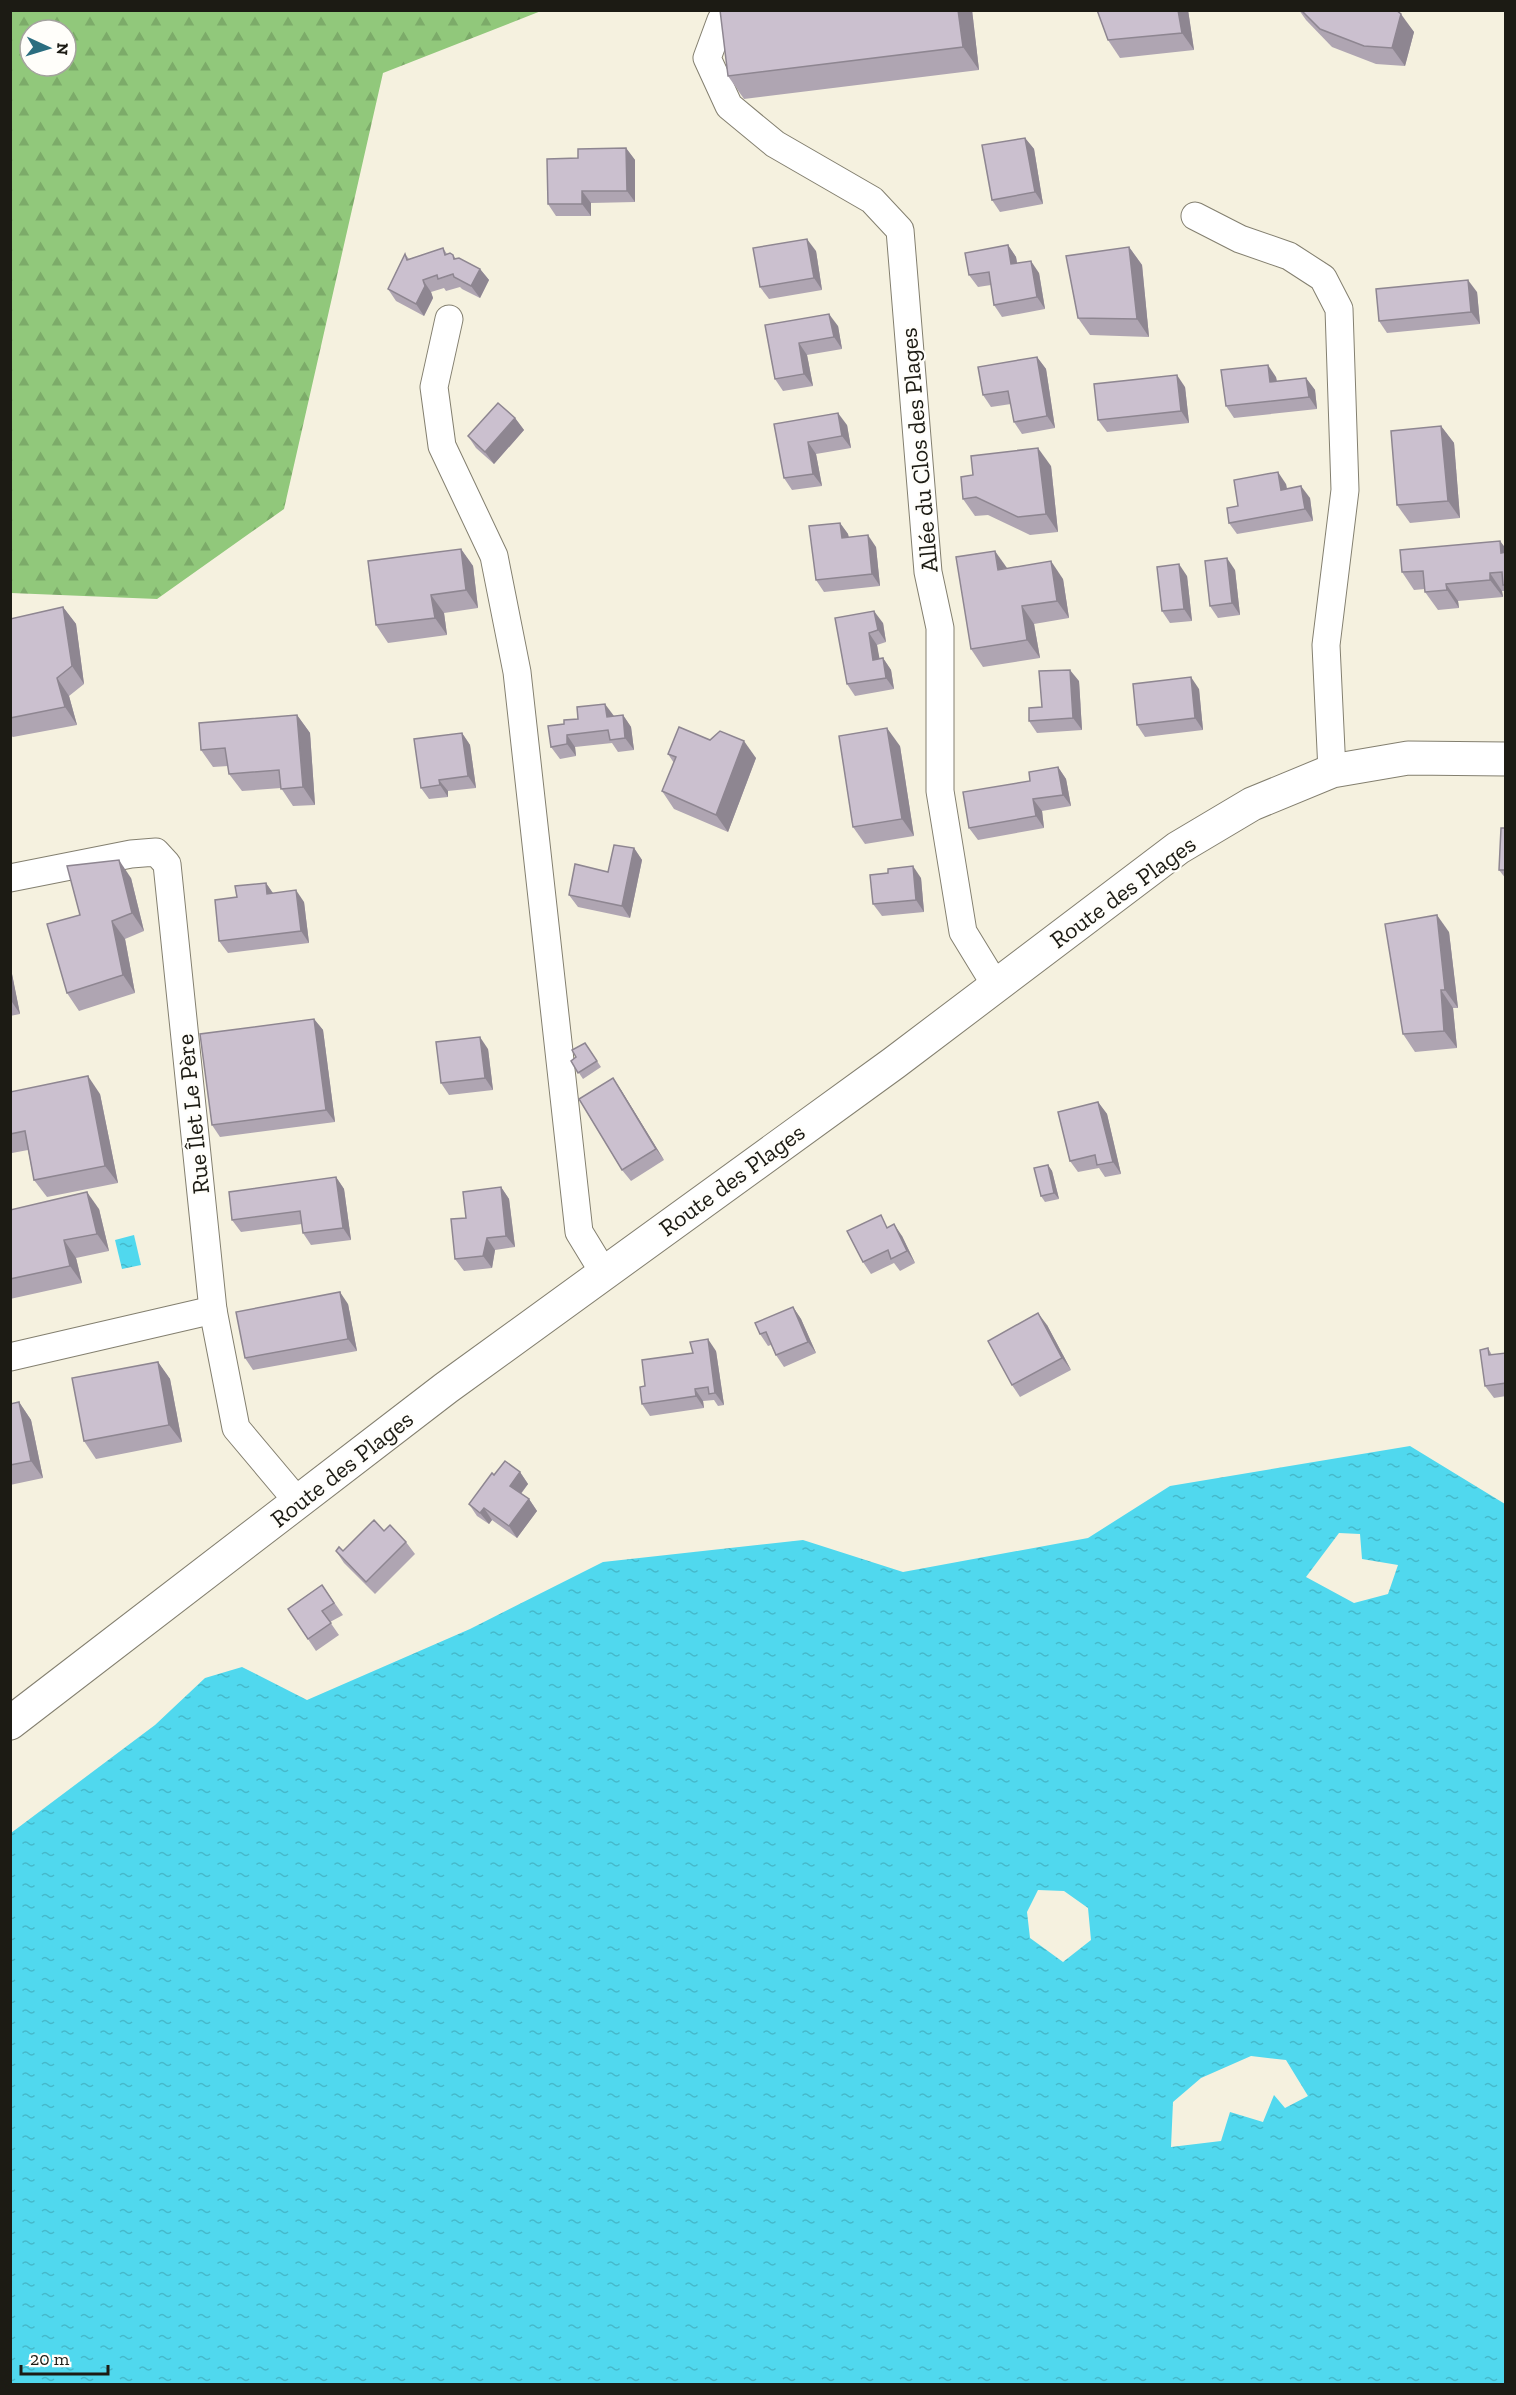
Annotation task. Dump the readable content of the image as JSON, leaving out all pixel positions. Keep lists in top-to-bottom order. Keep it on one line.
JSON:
{"streets":{"street":["Allée du Clos des Plages","Route des Plages","Rue Îlet Le Père"]},"crossings":[["Allée du Clos des Plages","Route des Plages"],["Route des Plages","Rue Îlet Le Père"]],"scale_bar":"20 m","north":"right"}
